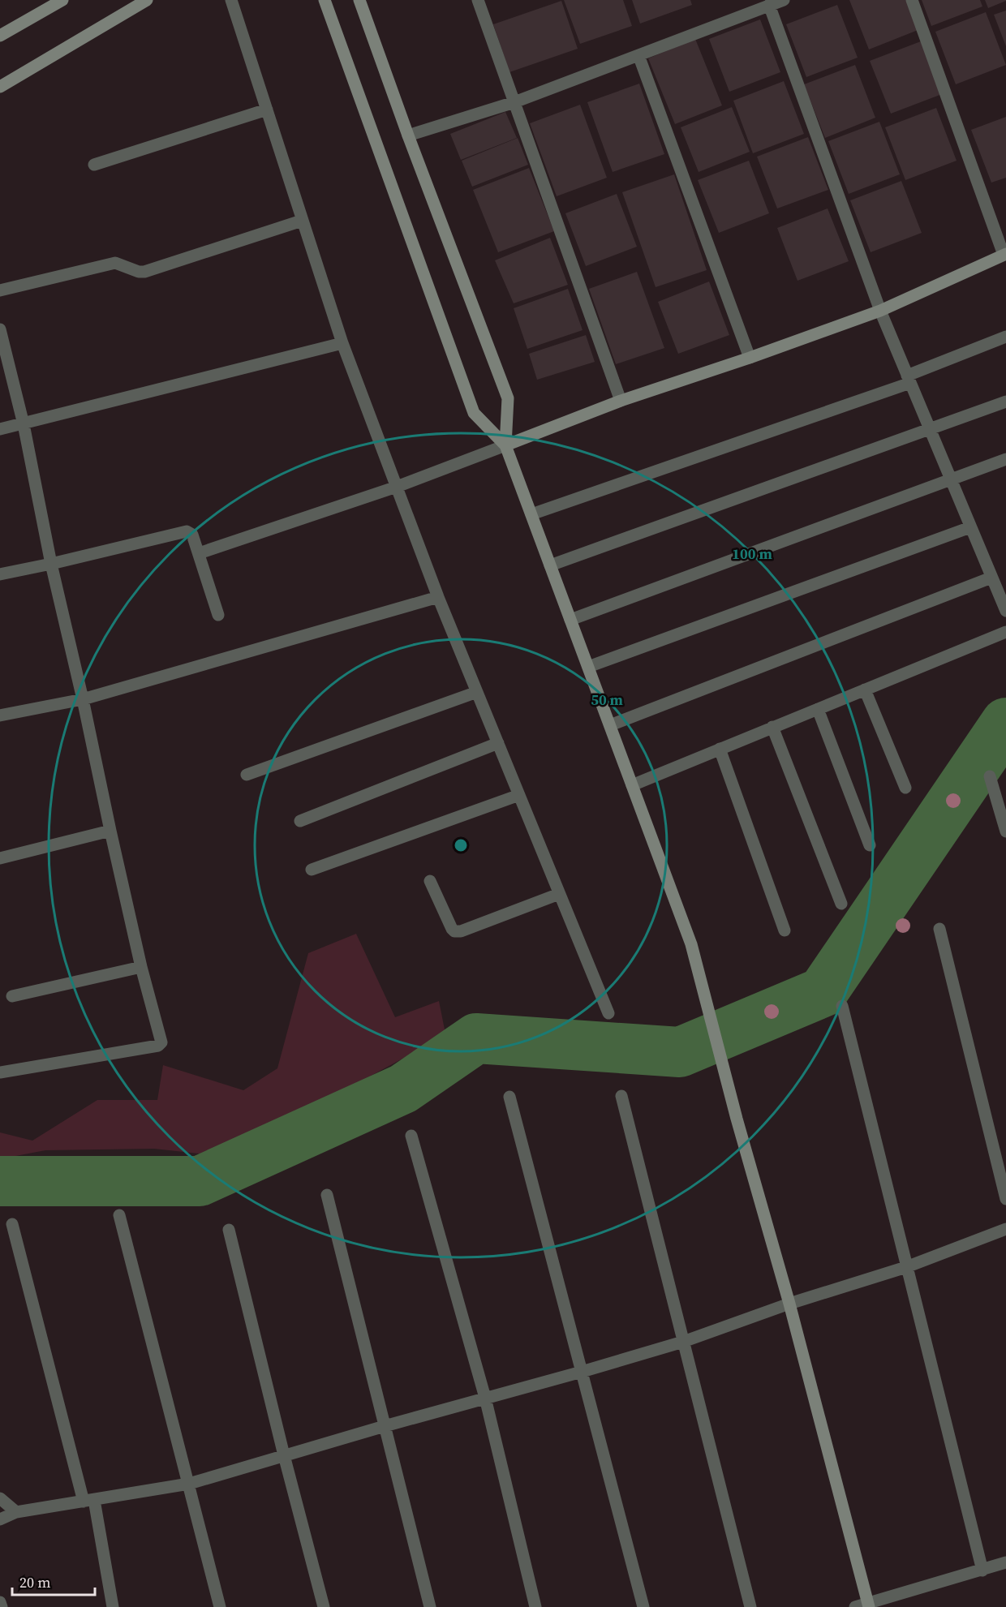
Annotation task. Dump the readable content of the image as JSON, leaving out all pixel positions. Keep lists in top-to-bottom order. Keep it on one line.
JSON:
{"scale_bar":"20 m","rings":["100 m","50 m"]}
